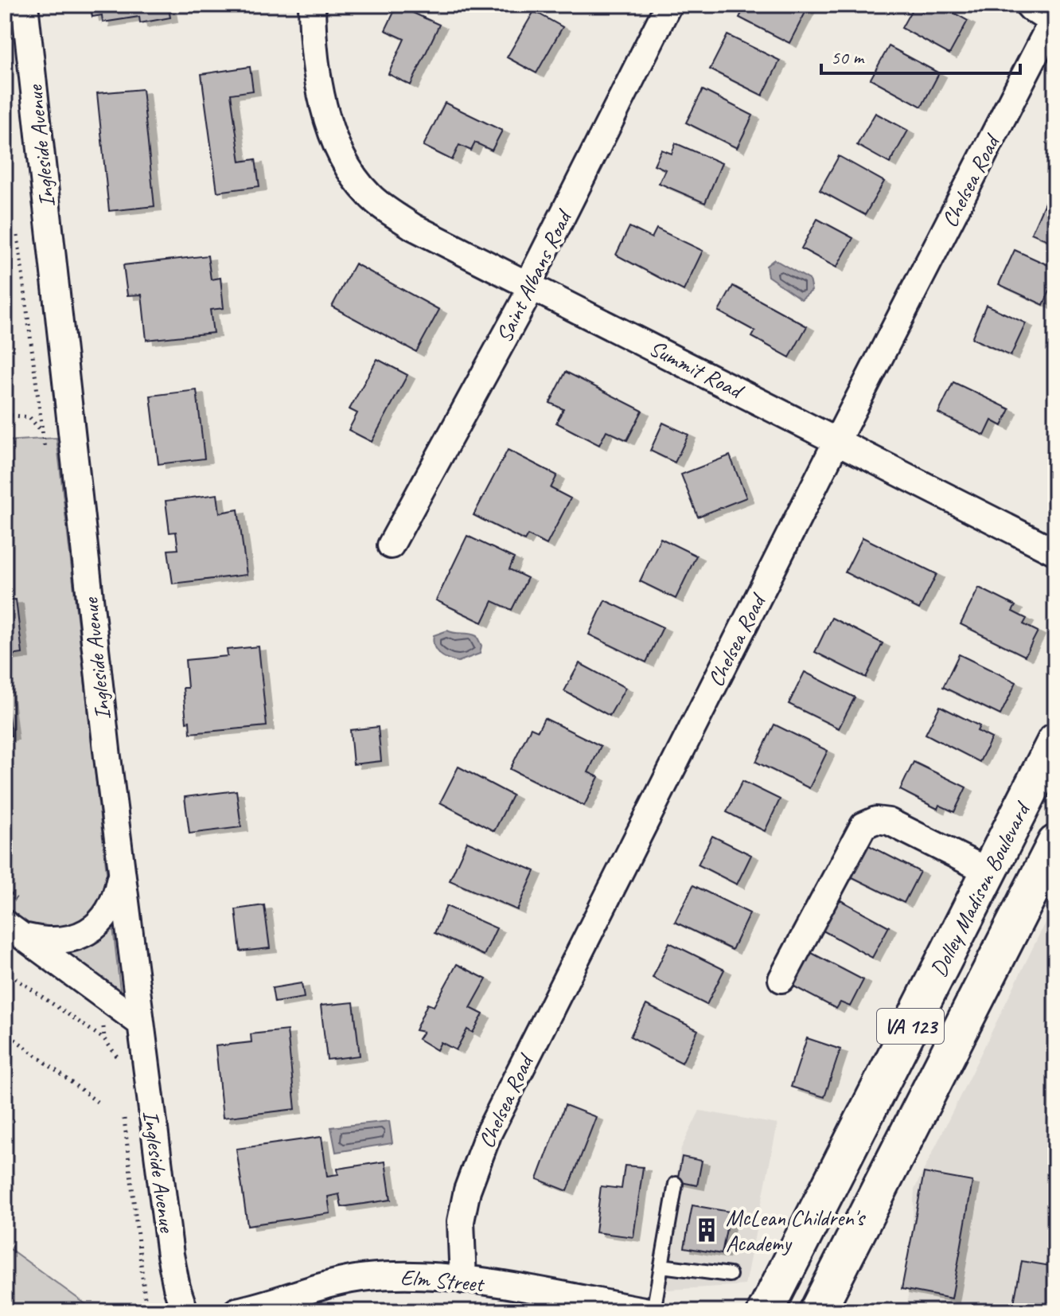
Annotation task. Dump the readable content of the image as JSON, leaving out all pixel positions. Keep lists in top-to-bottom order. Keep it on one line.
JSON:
{"streets":{"main road":["Dolley Madison Boulevard","VA 123"],"street":["Ingleside Avenue","Chelsea Road","Saint Albans Road","Summit Road","Elm Street"]},"crossings":[["Chelsea Road","Summit Road"],["Chelsea Road","Elm Street"],["Saint Albans Road","Summit Road"]],"places":{"building":["McLean Children's Academy"]},"scale_bar":"50 m"}
